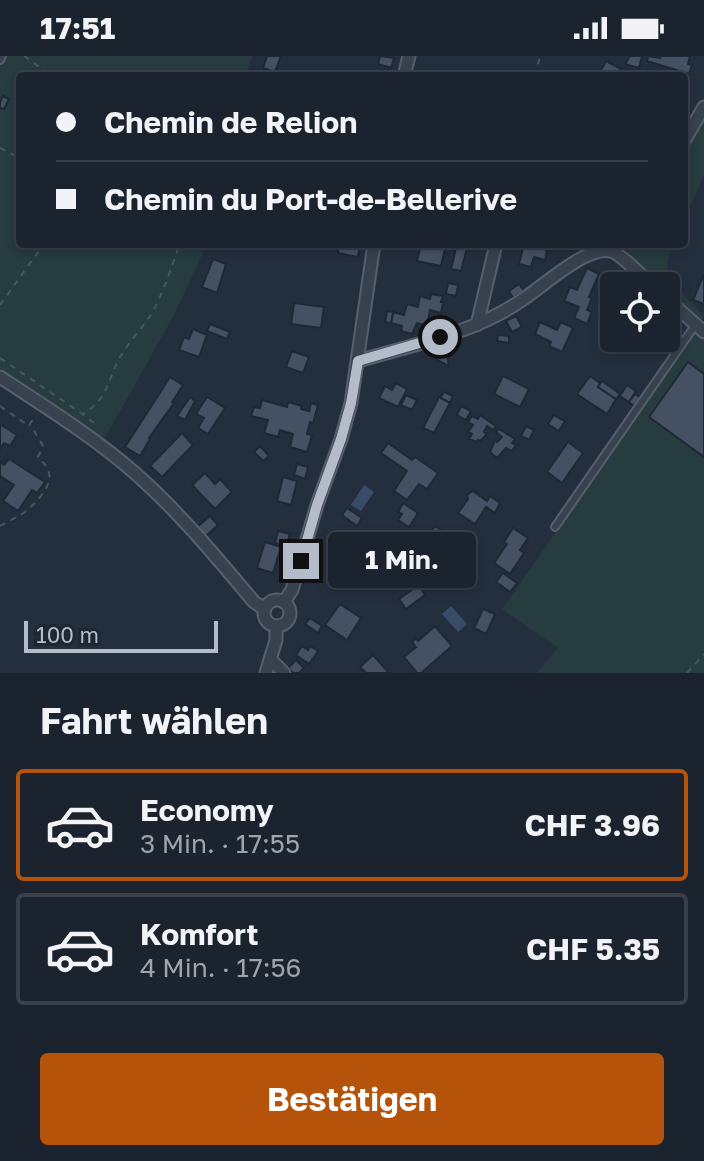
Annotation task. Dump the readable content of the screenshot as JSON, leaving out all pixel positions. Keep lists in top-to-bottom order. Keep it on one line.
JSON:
{"scale_bar":"100 m","page":{"status":"17:51","banner":["Chemin de Relion","Chemin du Port-de-Bellerive"],"bubble":"1 Min.","scale":"100 m","heading":"Fahrt wählen","list":[{"name":"Economy","note":"3 Min. · 17:55","value":"CHF 3.96"},{"name":"Komfort","note":"4 Min. · 17:56","value":"CHF 5.35"}],"buttons":"Bestätigen"}}
